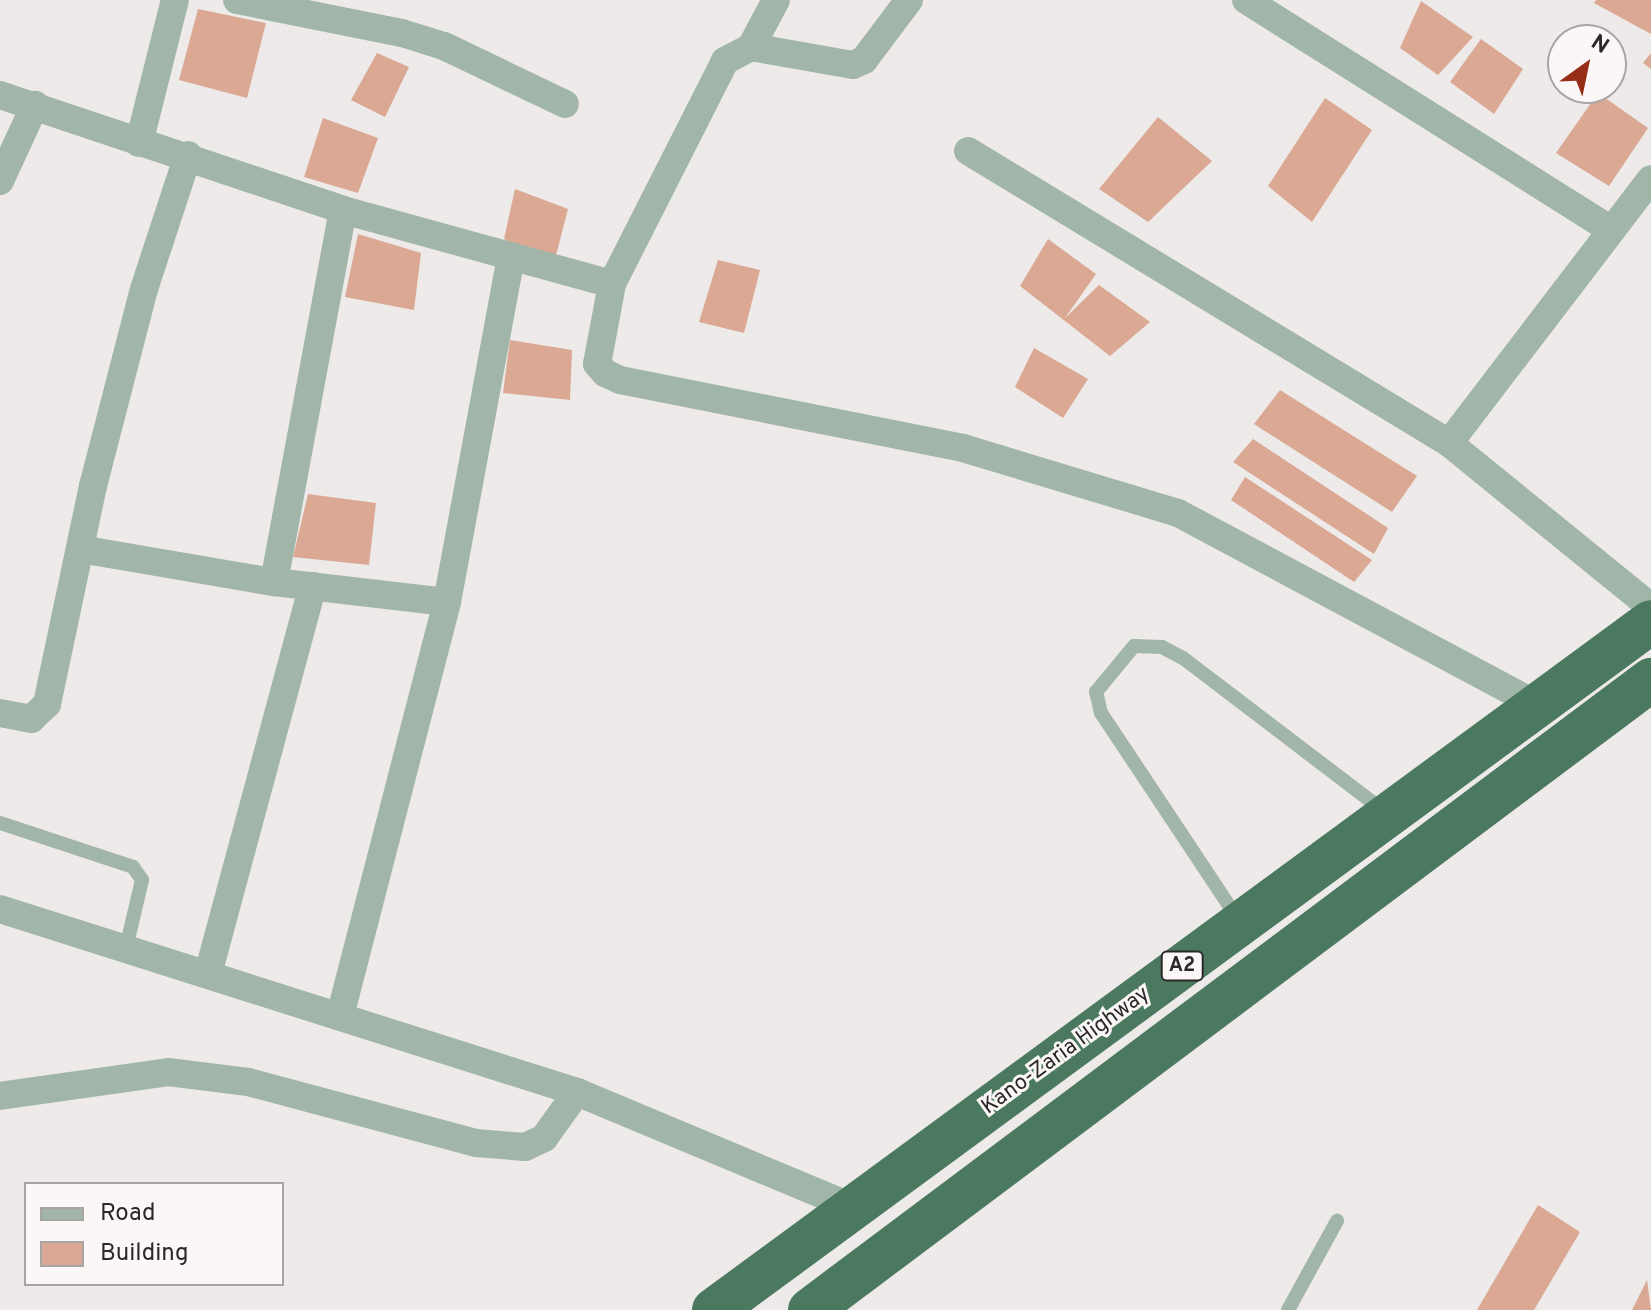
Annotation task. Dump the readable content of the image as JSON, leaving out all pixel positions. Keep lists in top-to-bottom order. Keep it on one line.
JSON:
{"streets":{"highway":["A2","Kano-Zaria Highway"]},"legend":["Road","Building"],"north":"top right"}
